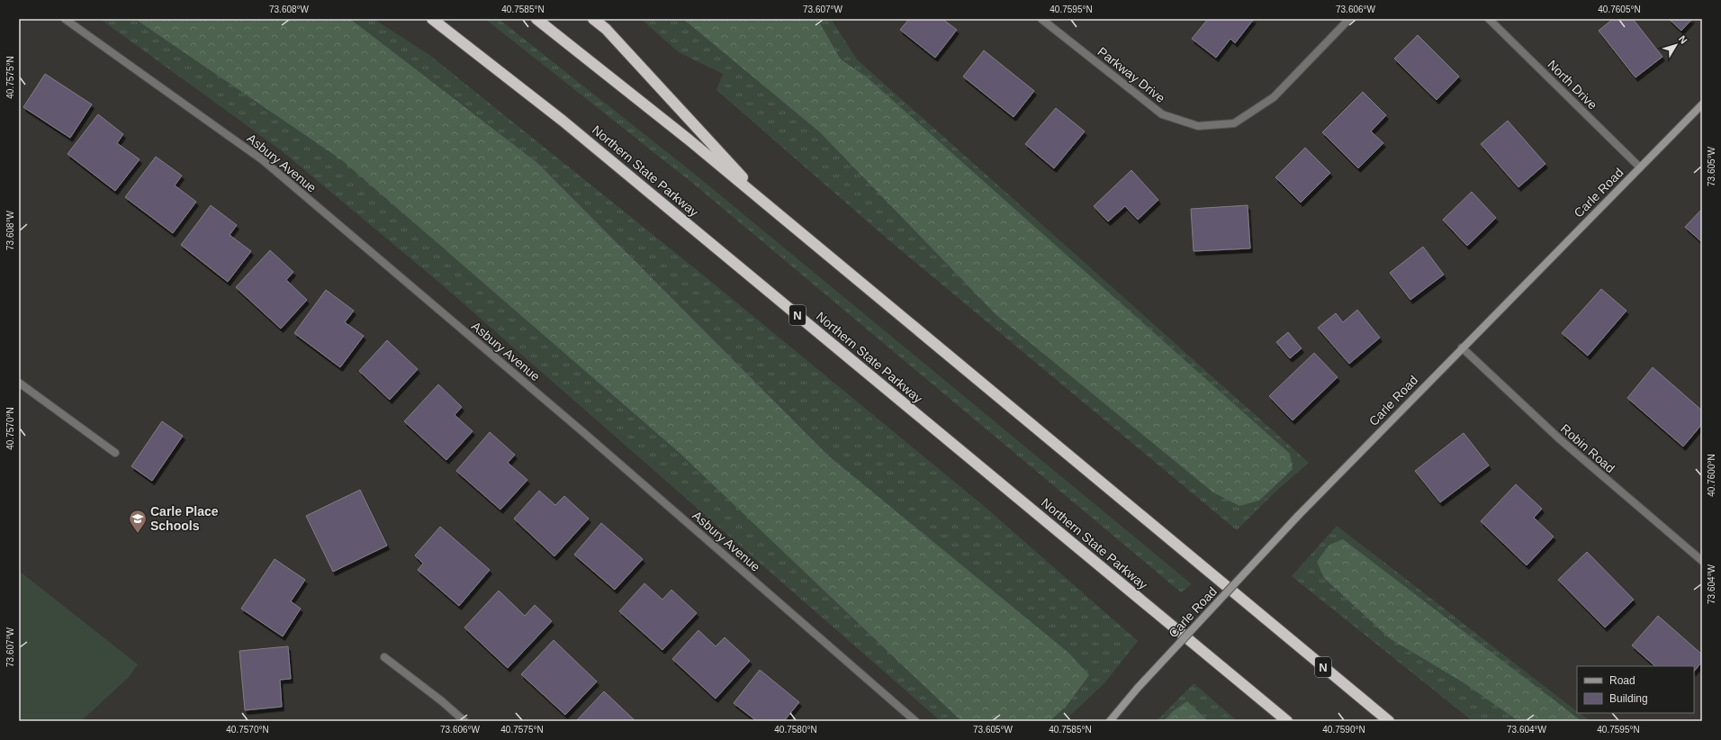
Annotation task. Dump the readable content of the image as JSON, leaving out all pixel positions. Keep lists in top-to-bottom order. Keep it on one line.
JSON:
{"streets":{"highway":["Northern State Parkway","N"],"street":["Parkway Drive","North Drive","Asbury Avenue","Carle Road","Robin Road"]},"crossings":[["North Drive","Carle Road"],["Carle Road","Robin Road"]],"places":{"school or university":["Carle Place Schools"]},"legend":["Road","Building"],"north":"top right","coordinates":["73.608°W","40.7585°N","73.607°W","40.7595°N","73.606°W","40.7605°N","40.7575°N","73.605°W","40.7570°N","40.7600°N","73.604°W","40.7580°N","40.7590°N"]}
